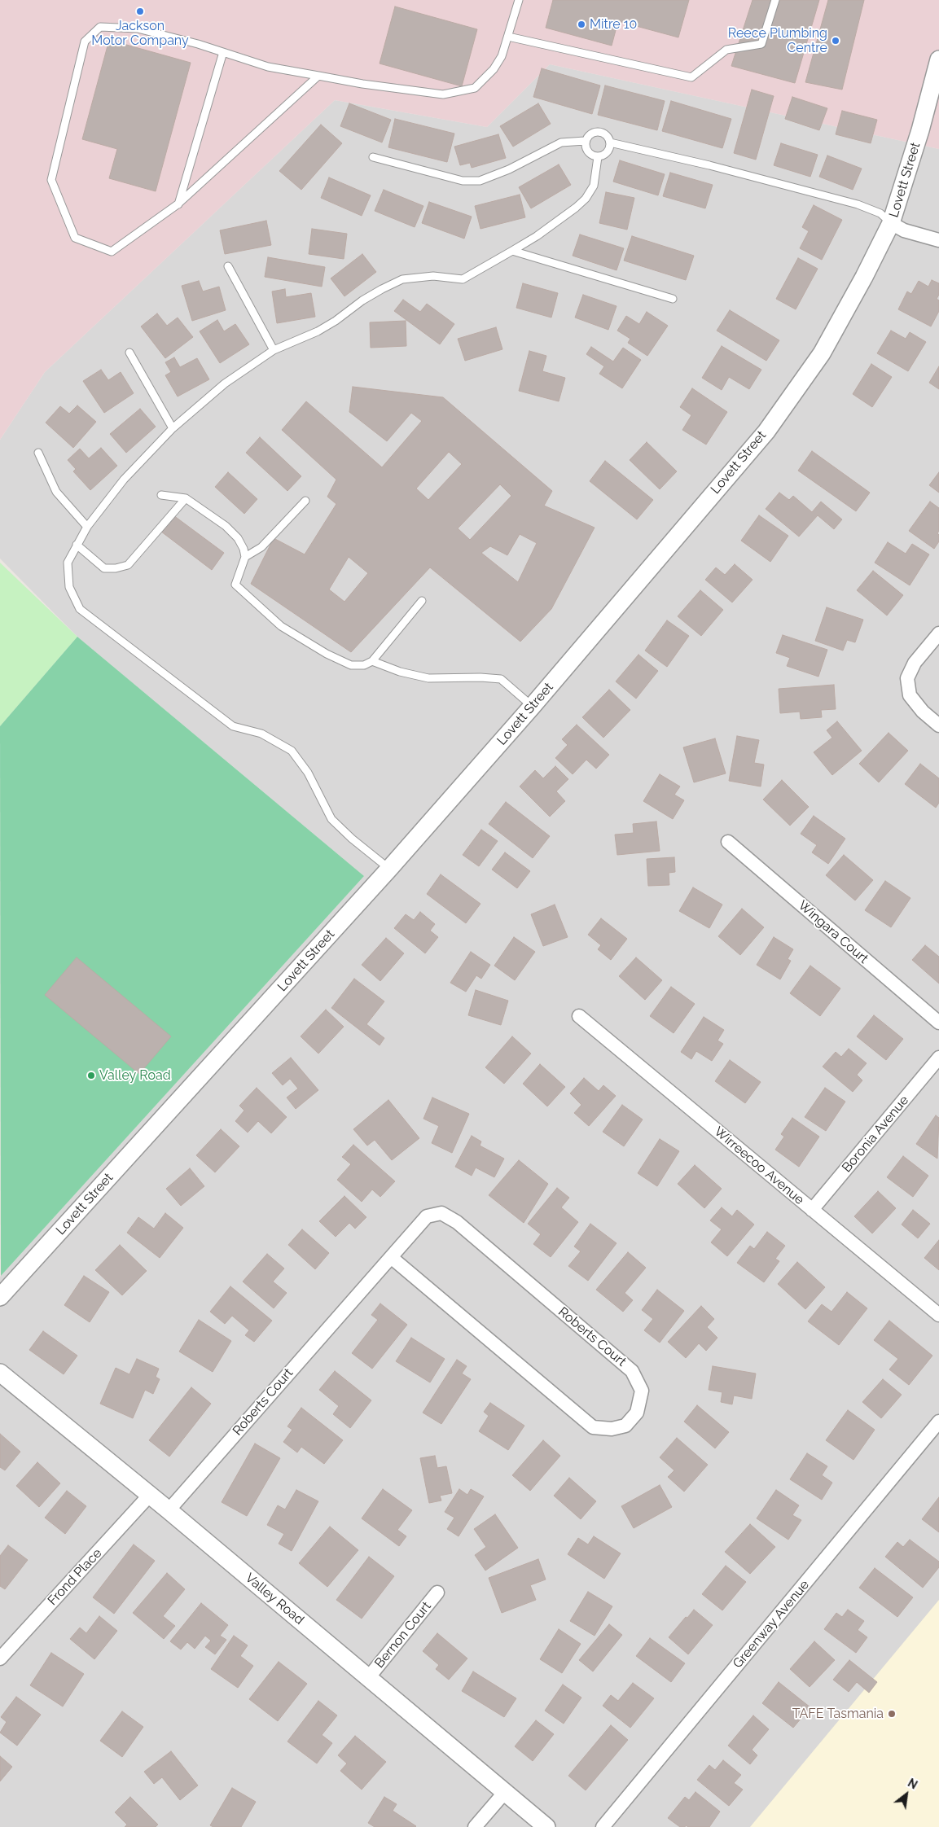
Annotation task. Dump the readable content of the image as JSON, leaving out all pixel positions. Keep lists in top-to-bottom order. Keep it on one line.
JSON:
{"streets":{"street":["Lovett Street","Wingara Court","Boronia Avenue","Wirreecoo Avenue","Roberts Court","Frond Place","Valley Road","Greenway Avenue","Bernon Court"]},"crossings":[["Boronia Avenue","Wirreecoo Avenue"],["Roberts Court","Valley Road"],["Frond Place","Valley Road"],["Valley Road","Bernon Court"]],"places":["Jackson Motor Company","Mitre 10","Reece Plumbing Centre","Valley Road","TAFE Tasmania"],"north":"top right"}
